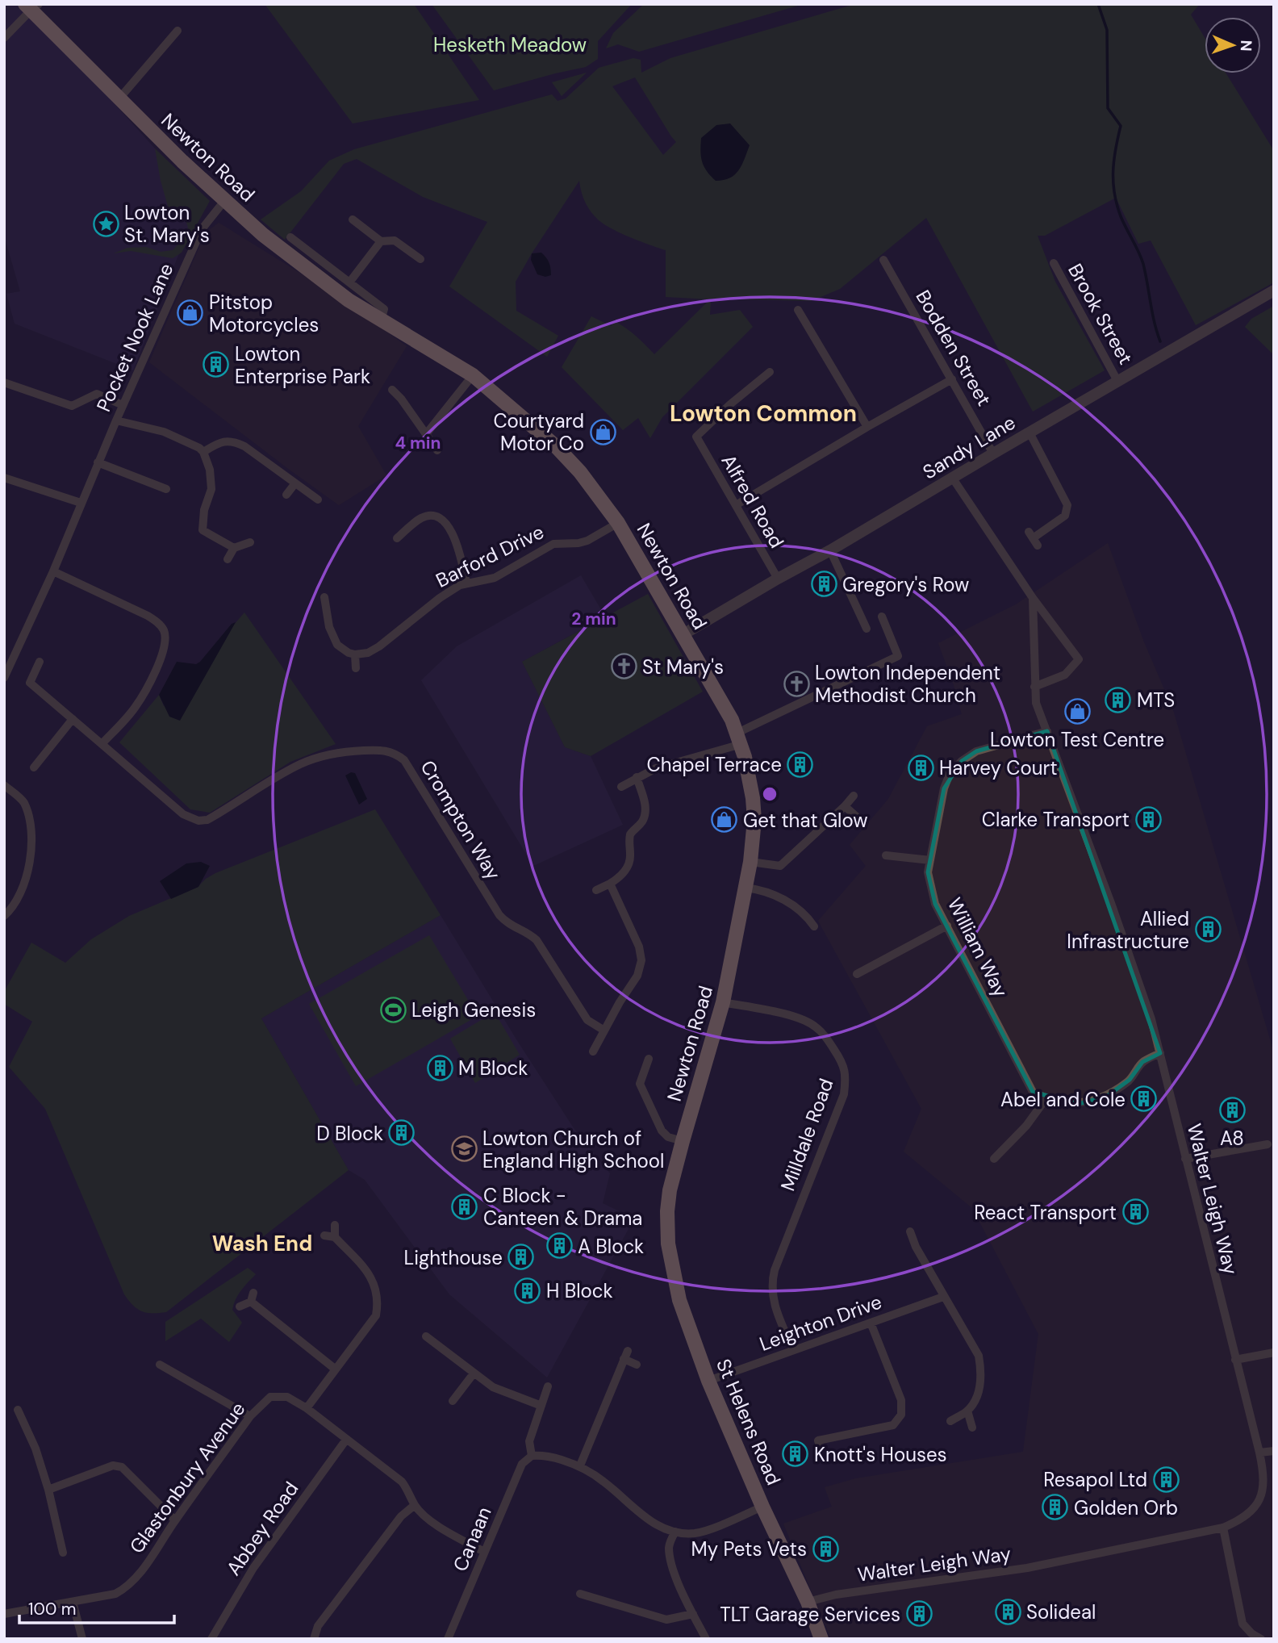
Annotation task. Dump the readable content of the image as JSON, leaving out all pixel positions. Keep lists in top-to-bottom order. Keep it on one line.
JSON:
{"streets":{"main road":["Newton Road","St Helens Road"],"street":["Brook Street","Pocket Nook Lane","Bodden Street","Sandy Lane","Alfred Road","Barford Drive","Crompton Way","William Way","Milldale Road","Walter Leigh Way","Leighton Drive","Glastonbury Avenue","Abbey Road","Canaan"]},"crossings":[["Newton Road","Pocket Nook Lane"],["Newton Road","Sandy Lane"],["Newton Road","Barford Drive"],["Newton Road","Milldale Road"],["Newton Road","St Helens Road"],["Brook Street","Sandy Lane"],["Bodden Street","Sandy Lane"],["Sandy Lane","Alfred Road"],["William Way","Walter Leigh Way"],["Milldale Road","Leighton Drive"],["Walter Leigh Way","St Helens Road"],["Leighton Drive","St Helens Road"],["Glastonbury Avenue","Abbey Road"],["Glastonbury Avenue","Canaan"]],"districts":["Lowton Common","Wash End"],"parks":["Hesketh Meadow"],"places":{"place":["Lowton St. Mary's"],"shop":["Pitstop Motorcycles","Courtyard Motor Co","Lowton Test Centre","Get that Glow"],"building":["Lowton Enterprise Park","Gregory's Row","MTS","Chapel Terrace","Harvey Court","Clarke Transport","Allied Infrastructure","M Block","Abel and Cole","A8","D Block","C Block - Canteen & Drama","React Transport","A Block","Lighthouse","H Block","Knott's Houses","Resapol Ltd","Golden Orb","My Pets Vets","Solideal","TLT Garage Services"],"church":["St Mary's","Lowton Independent Methodist Church"],"sports":["Leigh Genesis"],"school or university":["Lowton Church of England High School"]},"scale_bar":"100 m","north":"right","rings":["4 min","2 min"]}
